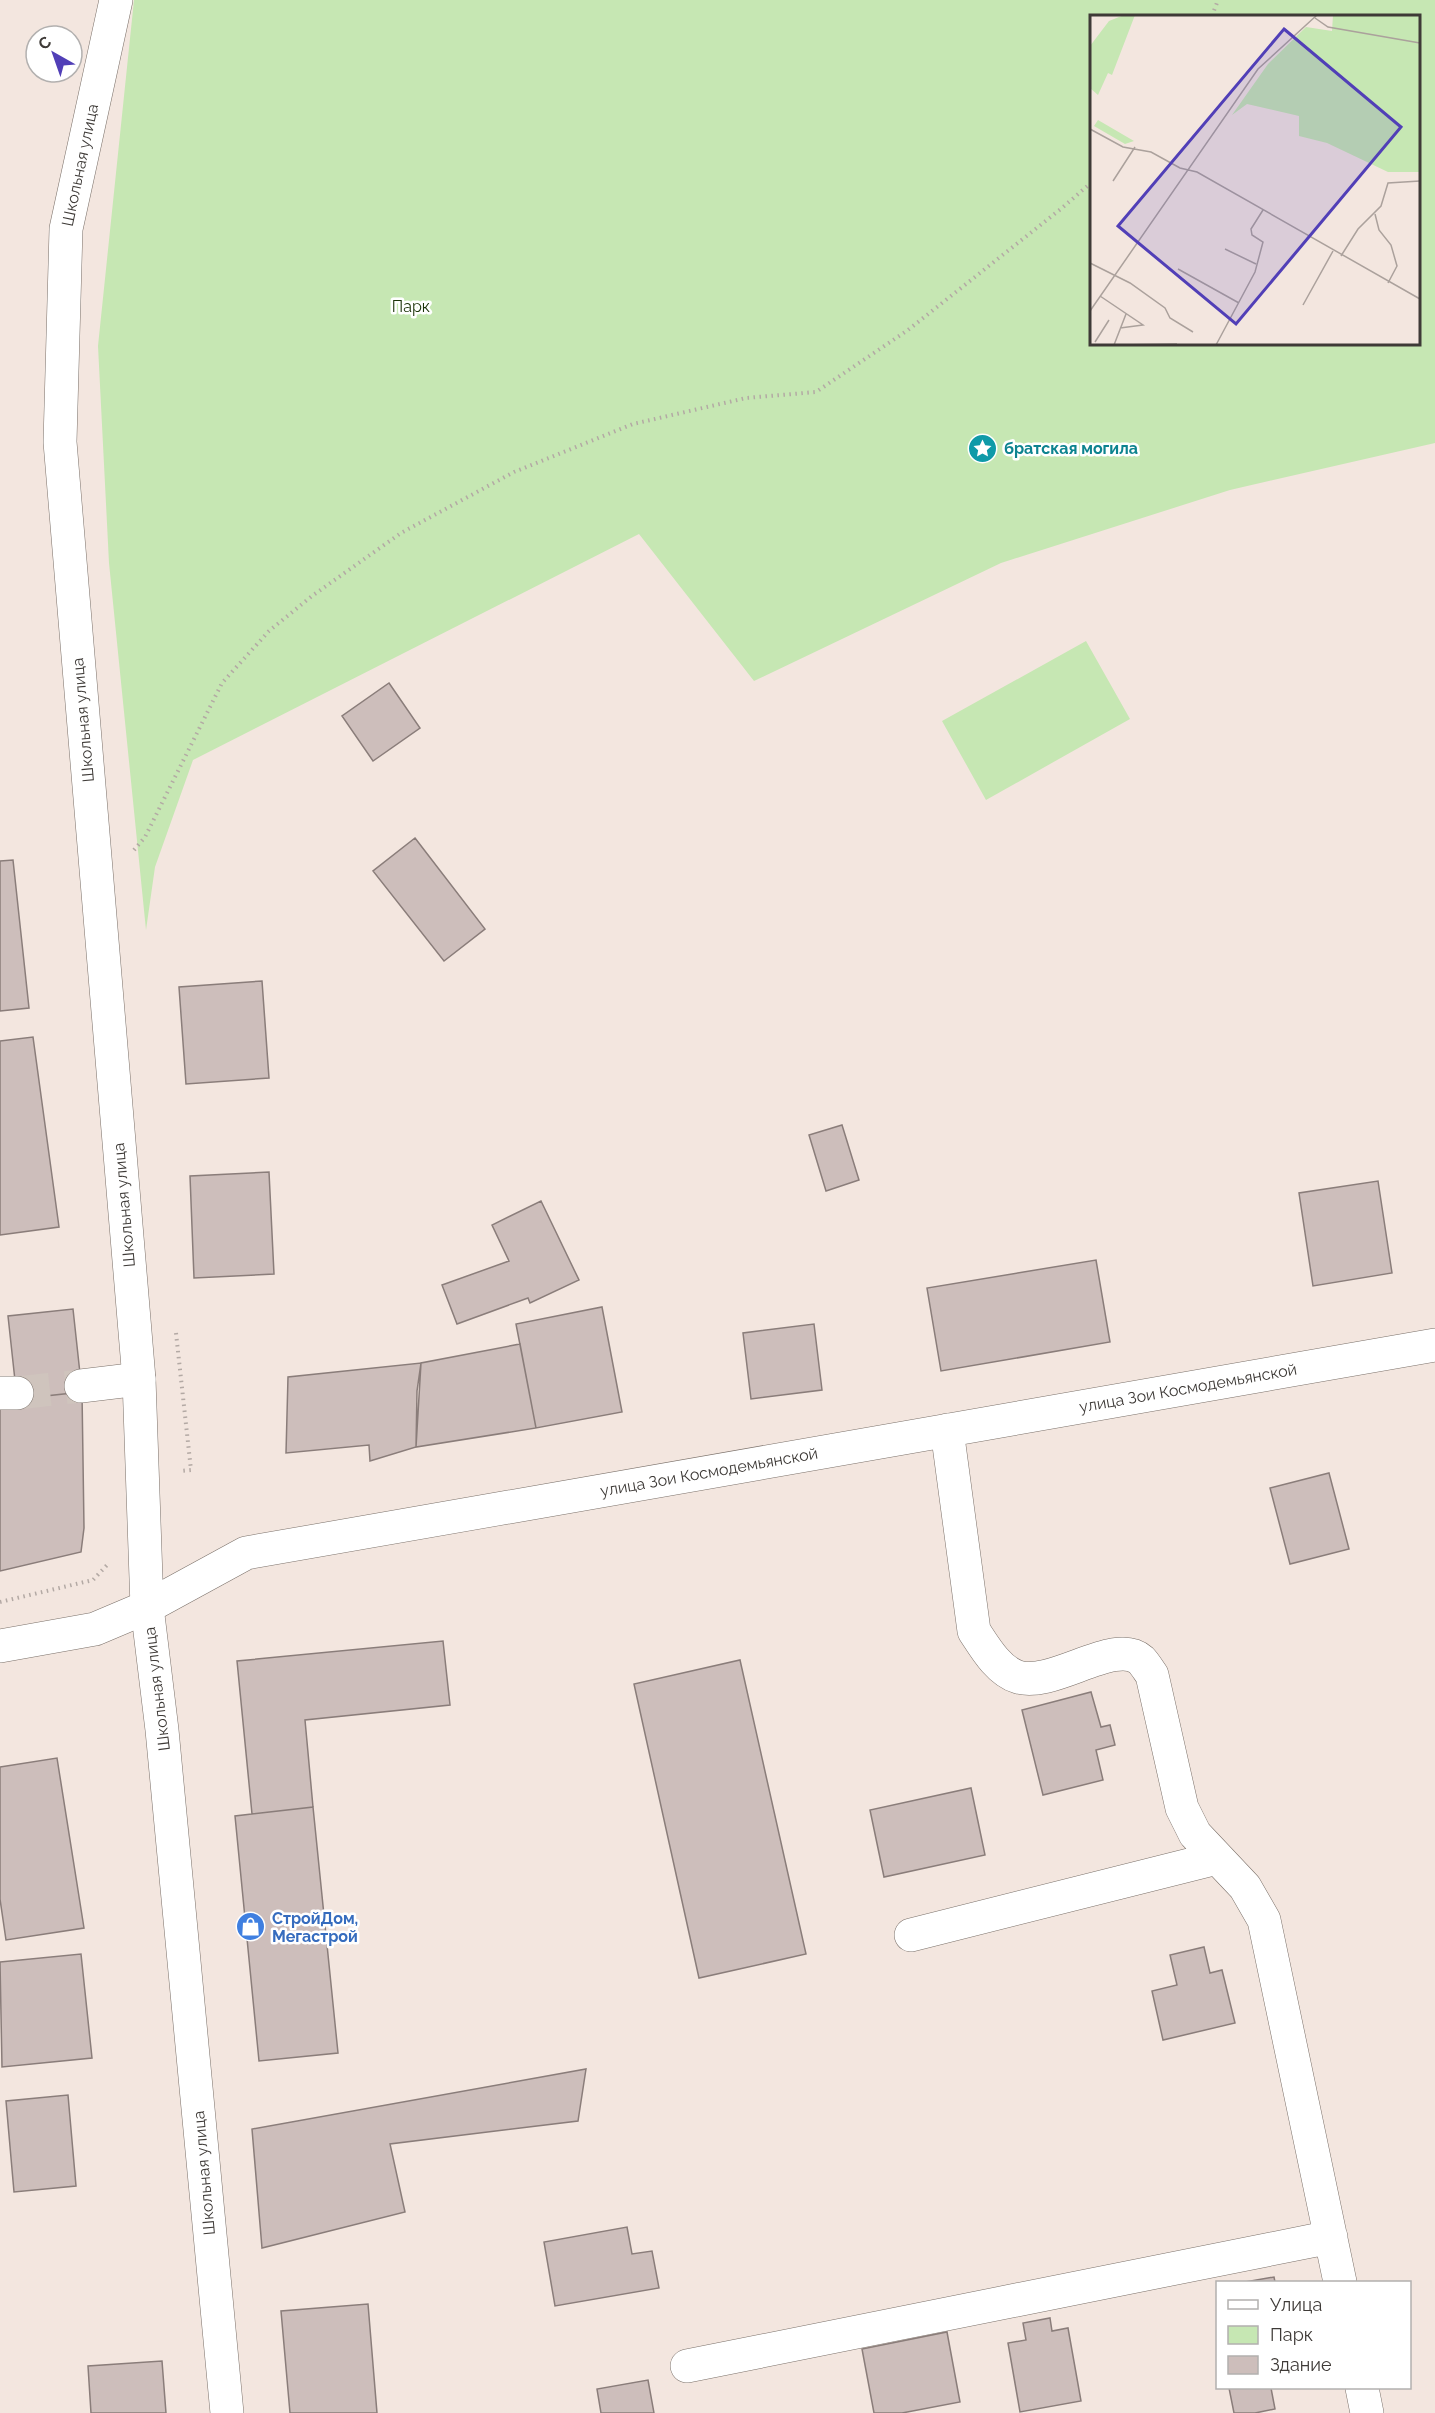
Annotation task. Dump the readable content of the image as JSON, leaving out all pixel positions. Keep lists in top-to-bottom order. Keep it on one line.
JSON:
{"streets":{"main road":["Школьная улица","улица Зои Космодемьянской"]},"crossings":[["Школьная улица","улица Зои Космодемьянской"]],"parks":["Парк"],"places":{"place":["братская могила"],"shop":["СтройДом, Мегастрой"]},"legend":["Улица","Парк","Здание"],"north":"top left"}
